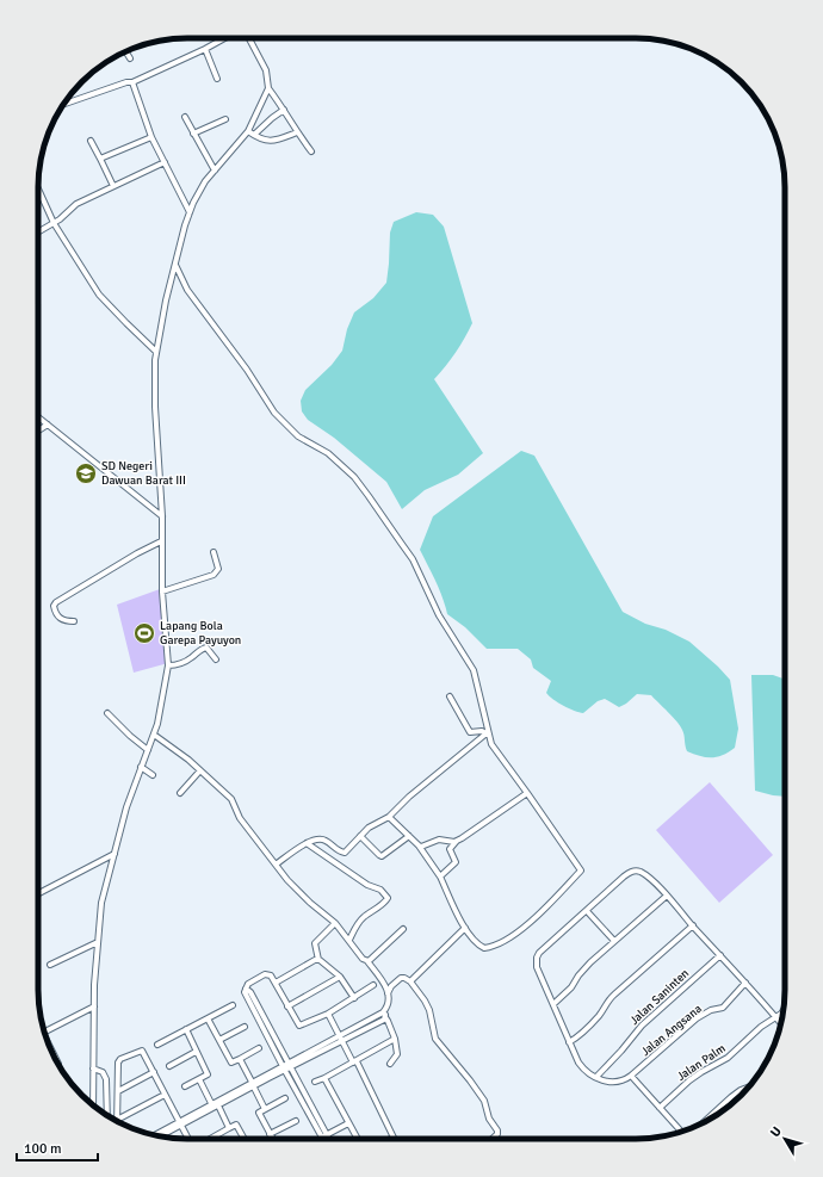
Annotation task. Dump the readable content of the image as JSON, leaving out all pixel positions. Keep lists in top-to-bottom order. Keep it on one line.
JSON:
{"streets":{"street":["Jalan Saninten","Jalan Angsana","Jalan Palm"]},"places":{"school or university":["SD Negeri Dawuan Barat III"],"sports":["Lapang Bola Garepa Payuyon"]},"scale_bar":"100 m","north":"top left"}
